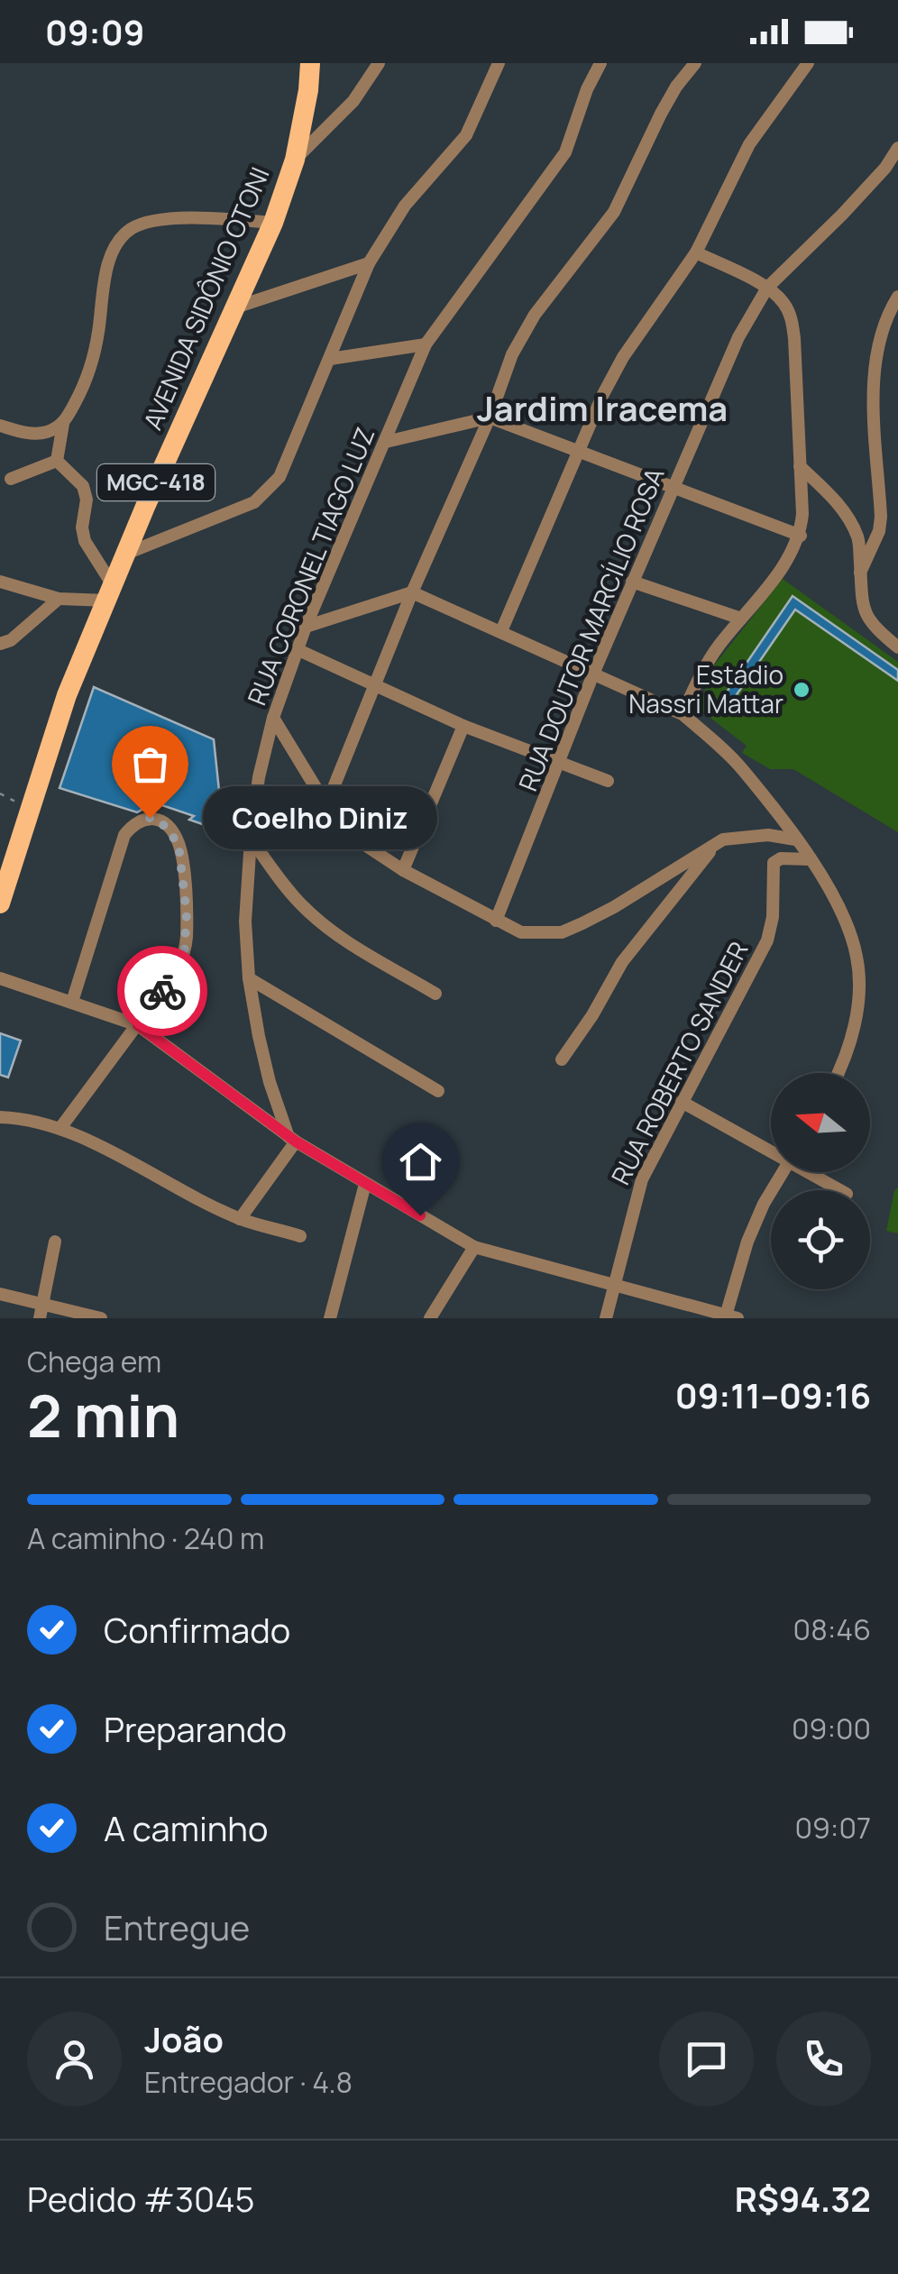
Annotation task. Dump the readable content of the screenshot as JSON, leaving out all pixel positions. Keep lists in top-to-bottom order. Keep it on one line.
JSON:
{"streets":{"main road":["AVENIDA SIDÔNIO OTONI","MGC-418"],"street":["RUA CORONEL TIAGO LUZ","RUA DOUTOR MARCÍLIO ROSA","RUA ROBERTO SANDER"]},"districts":["Jardim Iracema"],"places":["Estádio Nassri Mattar","Coelho Diniz"],"north":"left","page":{"status":"09:09","bubble":"Coelho Diniz","heading":["2 min","Chega em","09:11–09:16"],"panel":["João","Entregador · 4.8","Pedido #3045","R$94.32"],"bar":"A caminho · 240 m","list":[["Confirmado","08:46"],["Preparando","09:00"],["A caminho","09:07"],"Entregue"]}}
